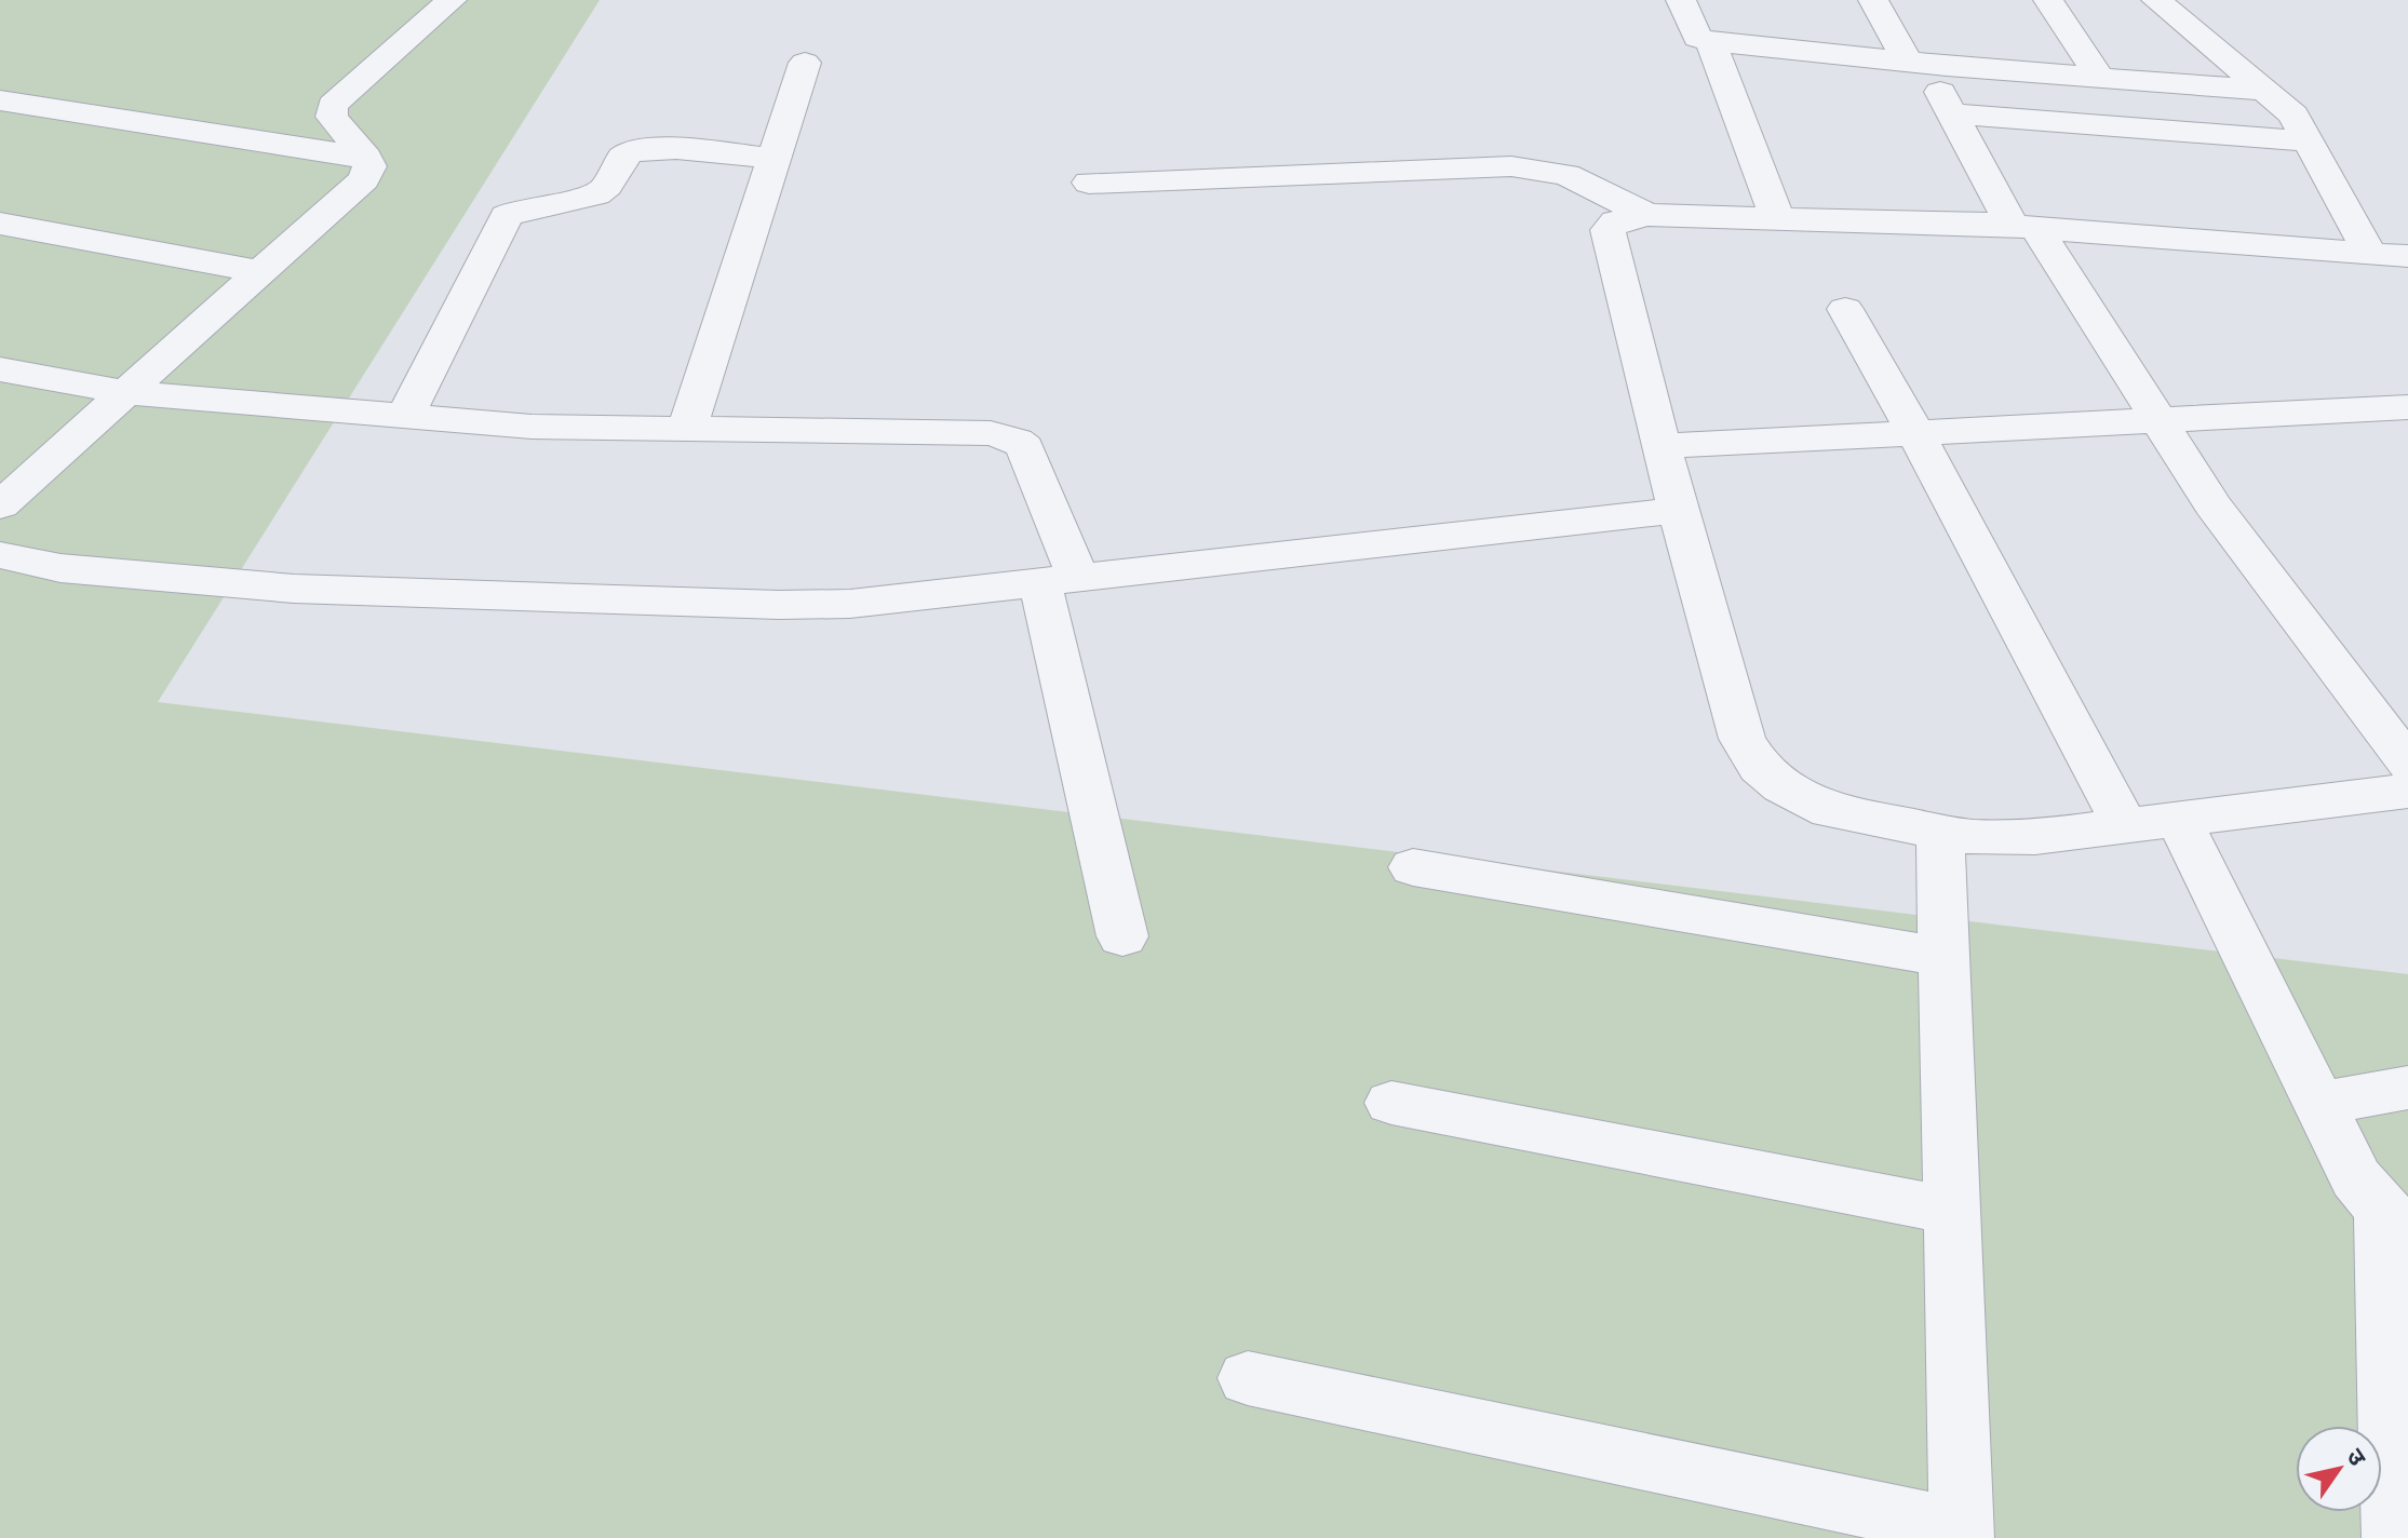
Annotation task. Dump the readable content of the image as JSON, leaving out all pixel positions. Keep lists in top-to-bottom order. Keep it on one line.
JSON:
{"north":"top right"}
